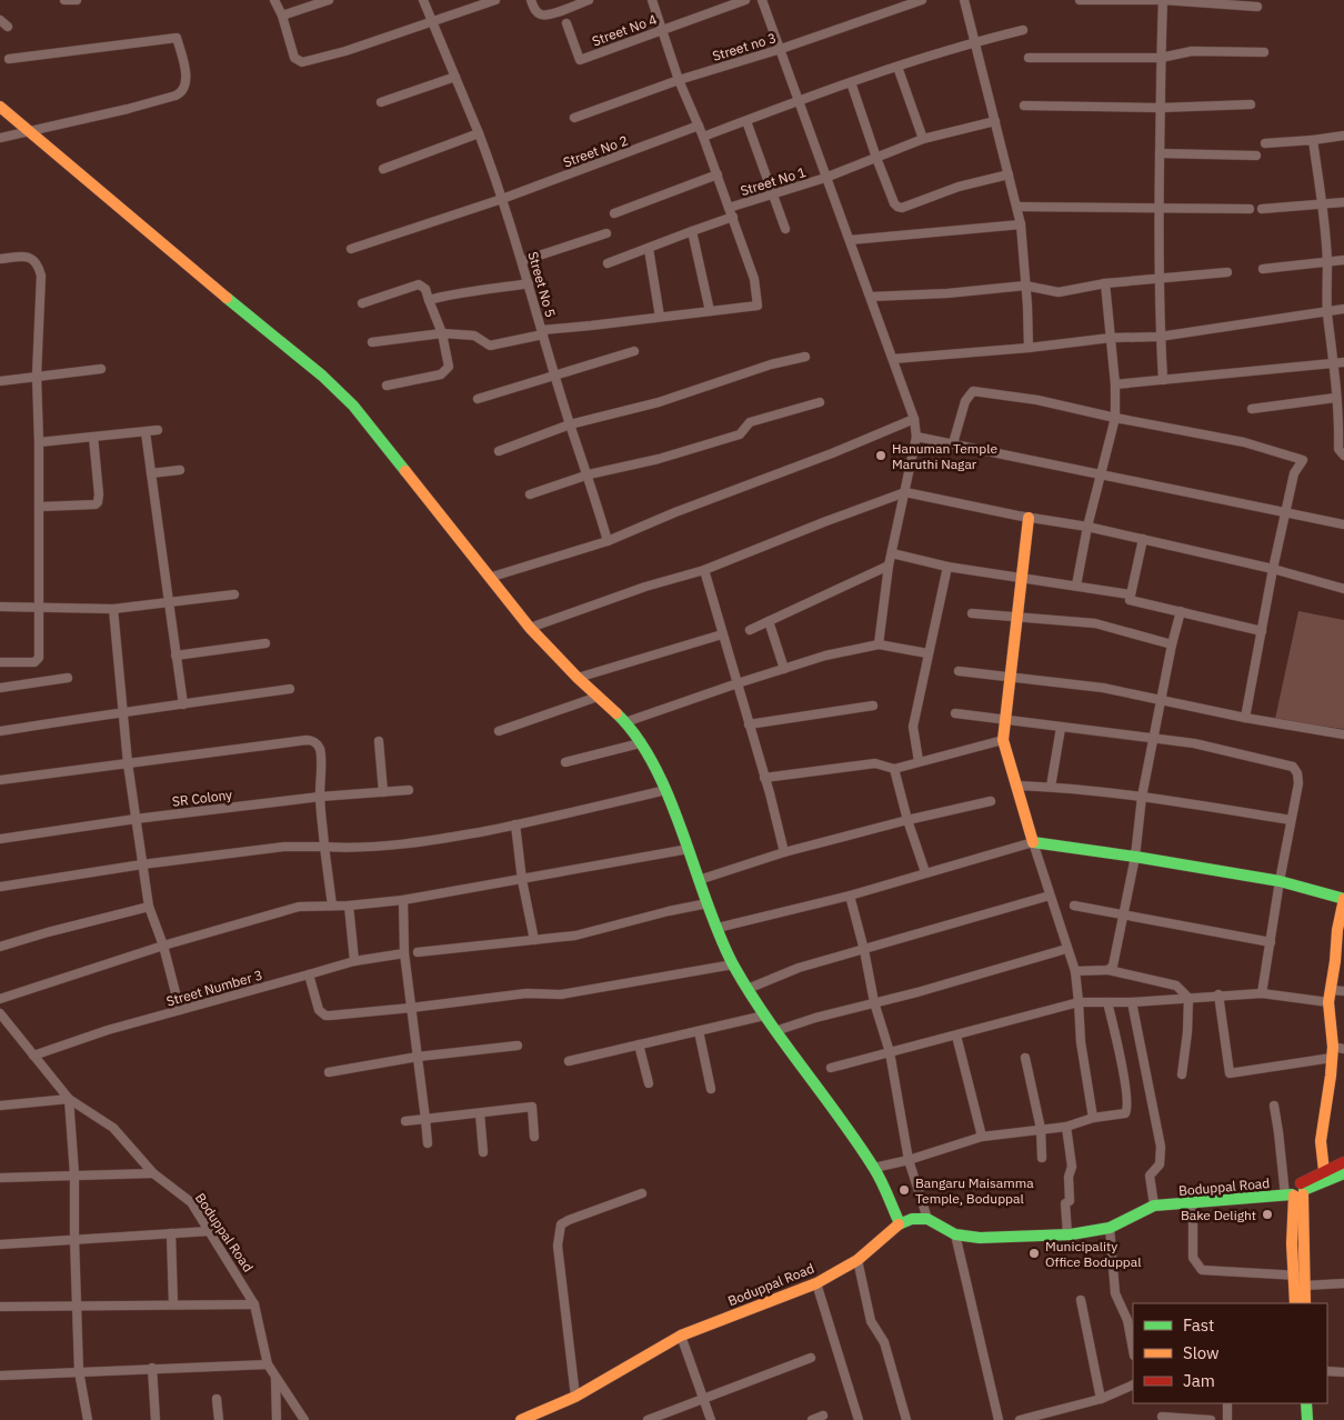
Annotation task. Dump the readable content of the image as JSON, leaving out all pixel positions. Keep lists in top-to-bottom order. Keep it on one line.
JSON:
{"streets":{"street":["Street No 4","Street no 3","Street No 2","Street No 1","Street No 5","SR Colony","Street Number 3","Boduppal Road"]},"crossings":[["Street No 2","Street No 5"],["Street Number 3","Boduppal Road"]],"places":["Hanuman Temple Maruthi Nagar","Bangaru Maisamma Temple, Boduppal","Bake Delight","Municipality Office Boduppal"],"legend":["Fast","Slow","Jam"]}
